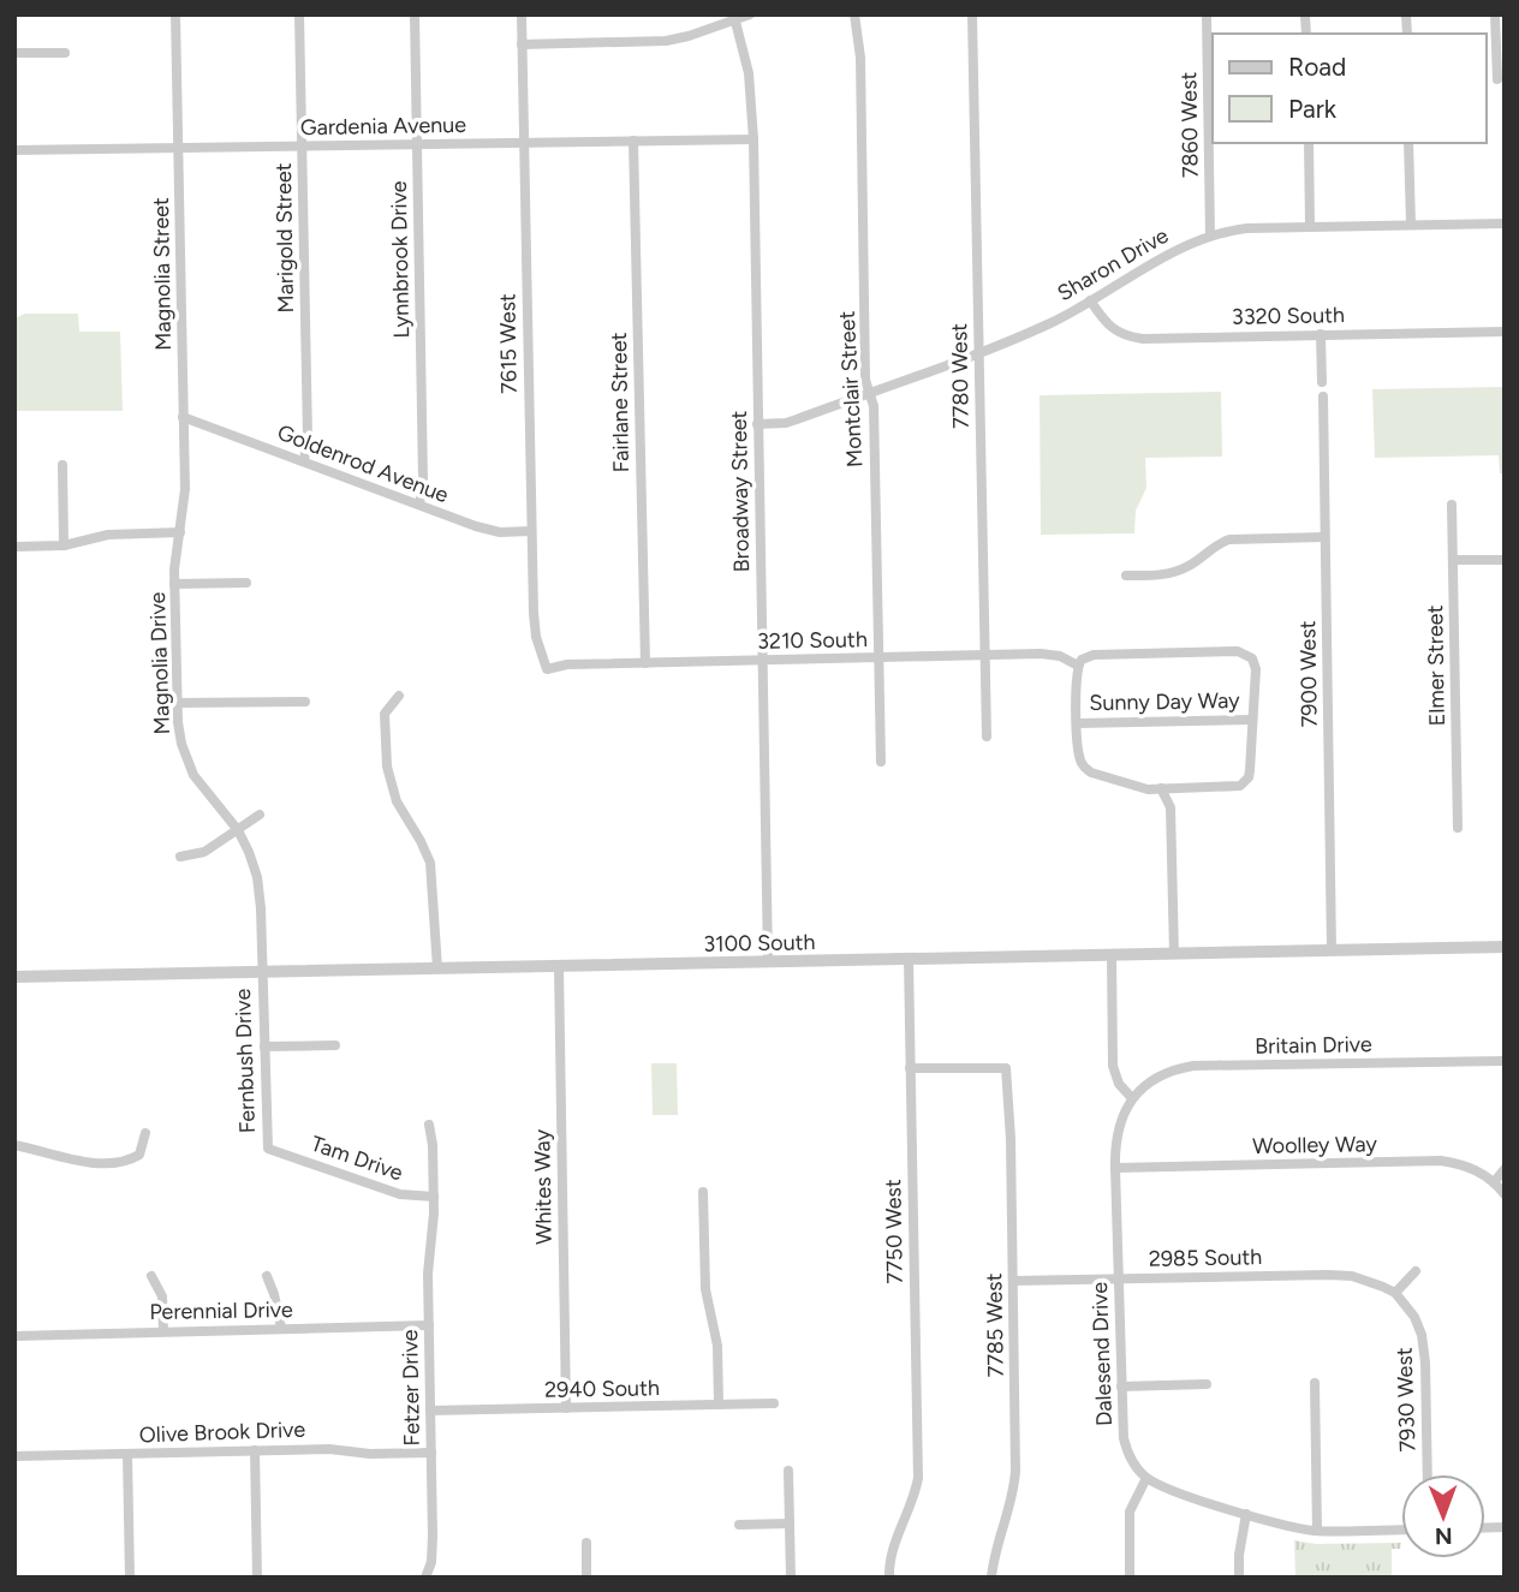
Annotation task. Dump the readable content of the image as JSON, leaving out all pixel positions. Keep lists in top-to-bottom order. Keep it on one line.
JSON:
{"streets":{"street":["7860 West","Gardenia Avenue","Marigold Street","Lynnbrook Drive","Sharon Drive","Magnolia Street","3320 South","7615 West","7780 West","Montclair Street","Fairlane Street","Goldenrod Avenue","Broadway Street","3210 South","Magnolia Drive","Elmer Street","7900 West","Sunny Day Way","3100 South","Britain Drive","Fernbush Drive","Woolley Way","Tam Drive","Whites Way","7750 West","2985 South","Perennial Drive","7785 West","Dalesend Drive","Fetzer Drive","2940 South","7930 West","Olive Brook Drive"]},"crossings":[["7860 West","Sharon Drive"],["Gardenia Avenue","Marigold Street"],["Gardenia Avenue","Lynnbrook Drive"],["Gardenia Avenue","Magnolia Street"],["Gardenia Avenue","7615 West"],["Gardenia Avenue","Fairlane Street"],["Gardenia Avenue","Broadway Street"],["Marigold Street","Goldenrod Avenue"],["Lynnbrook Drive","Goldenrod Avenue"],["Sharon Drive","3320 South"],["Sharon Drive","7780 West"],["Sharon Drive","Montclair Street"],["Sharon Drive","Broadway Street"],["Magnolia Street","Goldenrod Avenue"],["Magnolia Street","Magnolia Drive"],["7615 West","Goldenrod Avenue"],["7615 West","3210 South"],["7780 West","3210 South"],["Montclair Street","3210 South"],["Fairlane Street","3210 South"],["Broadway Street","3210 South"],["Broadway Street","3100 South"],["Magnolia Drive","3100 South"],["Magnolia Drive","Fernbush Drive"],["7900 West","3100 South"],["3100 South","Fernbush Drive"],["3100 South","Whites Way"],["3100 South","7750 West"],["Britain Drive","Dalesend Drive"],["Fernbush Drive","Tam Drive"],["Woolley Way","Dalesend Drive"],["Tam Drive","Fetzer Drive"],["Whites Way","2940 South"],["7750 West","7785 West"],["2985 South","7785 West"],["2985 South","Dalesend Drive"],["2985 South","7930 West"],["Perennial Drive","Fetzer Drive"],["Fetzer Drive","2940 South"],["Fetzer Drive","Olive Brook Drive"]],"legend":["Road","Park"],"north":"bottom"}
